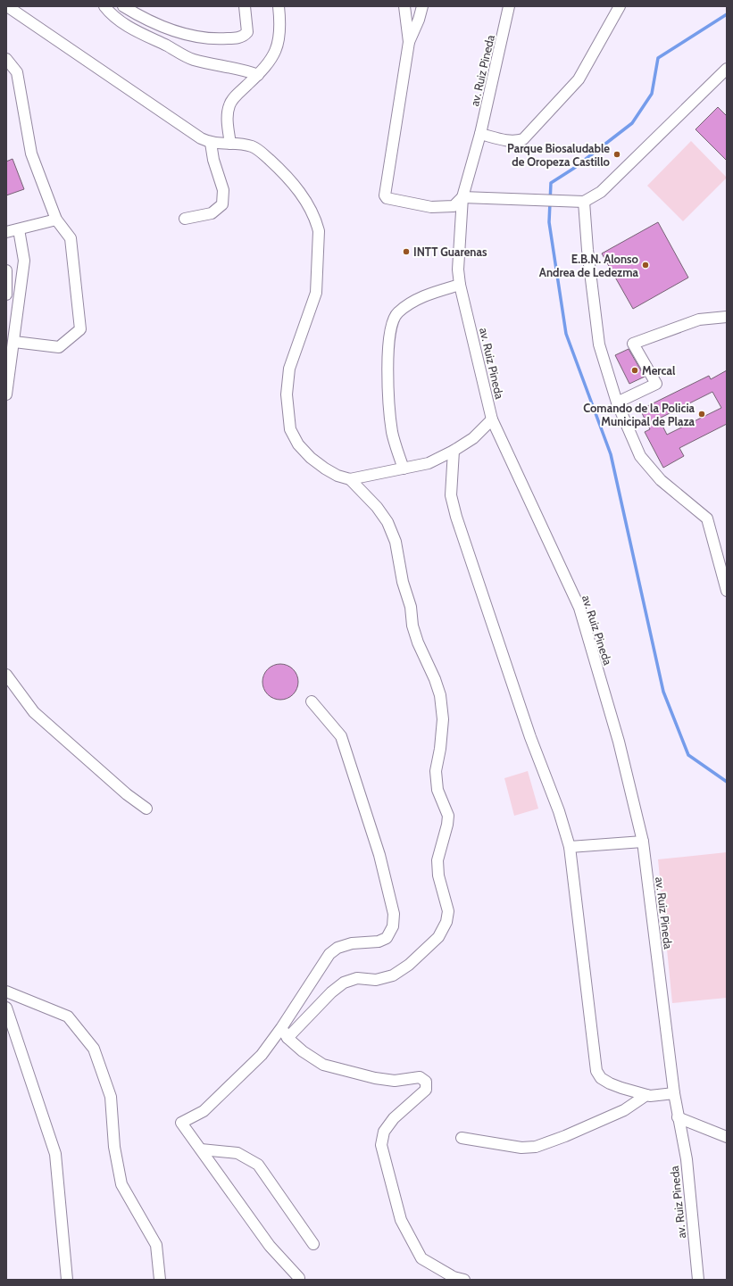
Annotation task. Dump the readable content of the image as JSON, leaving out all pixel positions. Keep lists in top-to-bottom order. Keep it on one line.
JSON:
{"streets":{"street":["av. Ruiz Pineda"]},"places":["Parque Biosaludable de Oropeza Castillo","INTT Guarenas","E.B.N. Alonso Andrea de Ledezma","Mercal","Comando de la Policia Municipal de Plaza"]}
